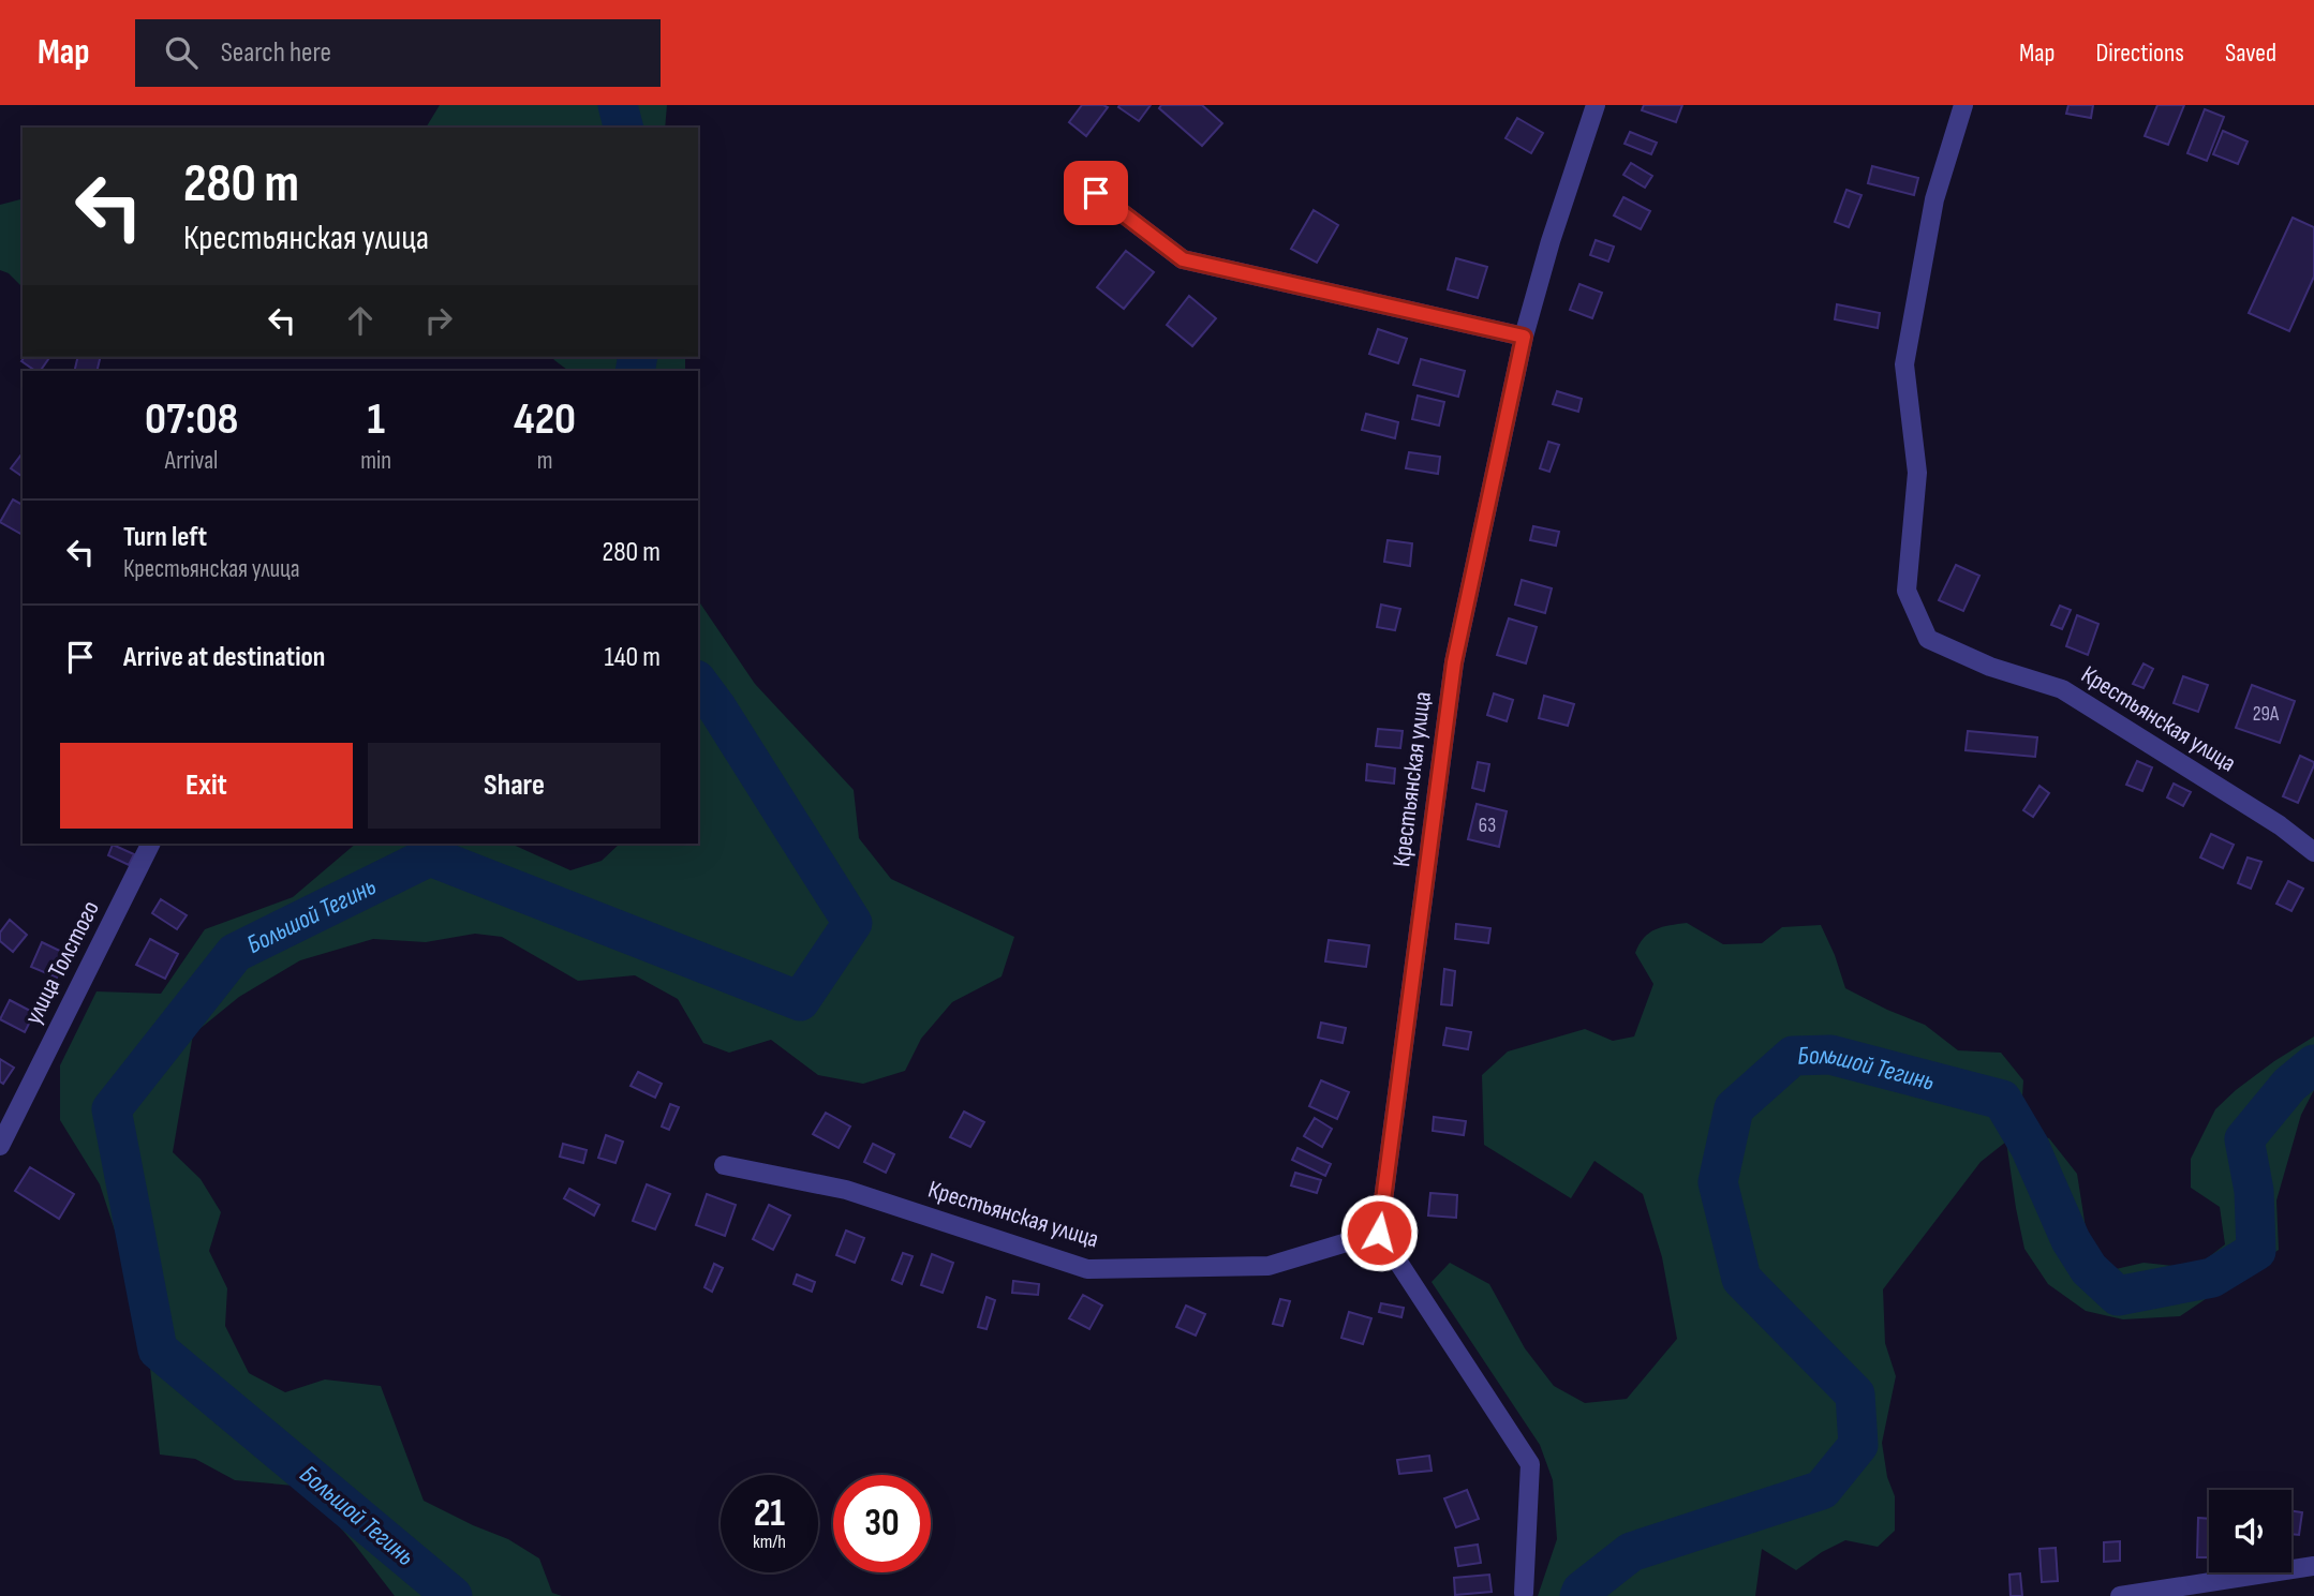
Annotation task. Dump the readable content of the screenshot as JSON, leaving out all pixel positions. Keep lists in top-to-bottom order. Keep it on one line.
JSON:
{"streets":{"street":["Крестьянская улица","улица Толстого"]},"water":["Большой Тегинь"],"house_numbers":["29А","63"],"page":{"header":"Map","search":"Search here","nav":["Map","Directions","Saved"],"turn":["280 m","Крестьянская улица"],"eta":["07:08","Arrival","1","min","420","m"],"list":[{"name":"Turn left","note":"Крестьянская улица","value":"280 m"},{"name":"Arrive at destination","value":"140 m"}],"buttons":["Exit","Share"],"speed":"21 km/h","limit":"30"}}
